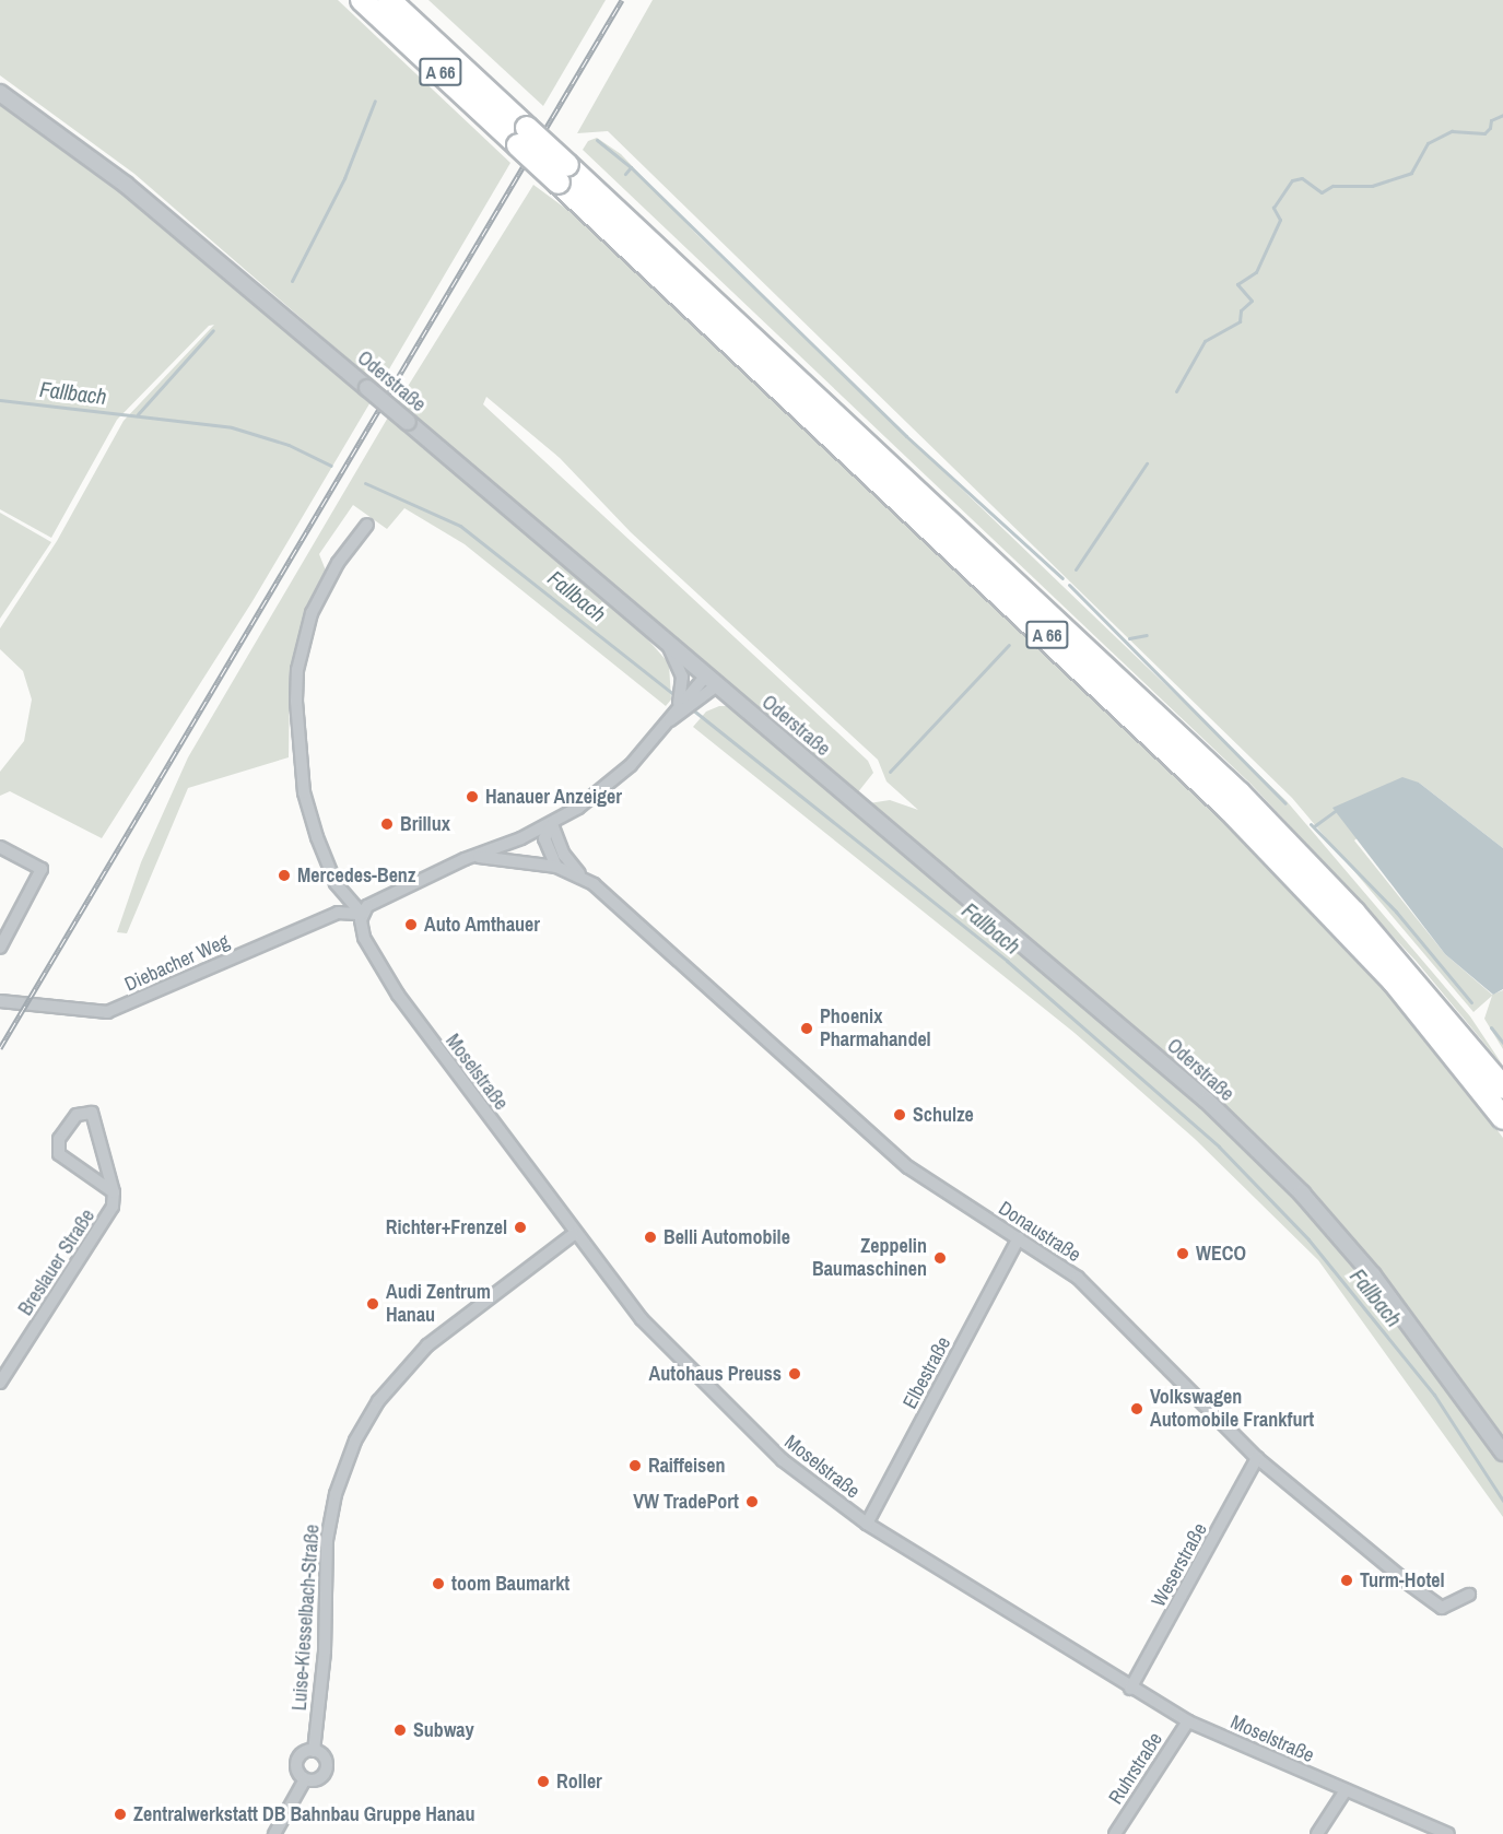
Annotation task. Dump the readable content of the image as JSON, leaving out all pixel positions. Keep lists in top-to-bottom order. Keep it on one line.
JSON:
{"streets":{"highway":["A 66"],"street":["Oderstraße","Diebacher Weg","Moselstraße","Donaustraße","Breslauer Straße","Elbestraße","Weserstraße","Luise-Kiesselbach-Straße","Ruhrstraße"]},"crossings":[["Diebacher Weg","Moselstraße"],["Moselstraße","Elbestraße"],["Moselstraße","Weserstraße"],["Moselstraße","Luise-Kiesselbach-Straße"],["Moselstraße","Ruhrstraße"],["Donaustraße","Elbestraße"],["Donaustraße","Weserstraße"]],"water":["Fallbach"],"places":["Hanauer Anzeiger","Brillux","Mercedes-Benz","Auto Amthauer","Phoenix Pharmahandel","Schulze","Richter+Frenzel","Belli Automobile","WECO","Zeppelin Baumaschinen","Audi Zentrum Hanau","Autohaus Preuss","Volkswagen Automobile Frankfurt","Raiffeisen","VW TradePort","Turm-Hotel","toom Baumarkt","Subway","Roller","Zentralwerkstatt DB Bahnbau Gruppe Hanau"]}
